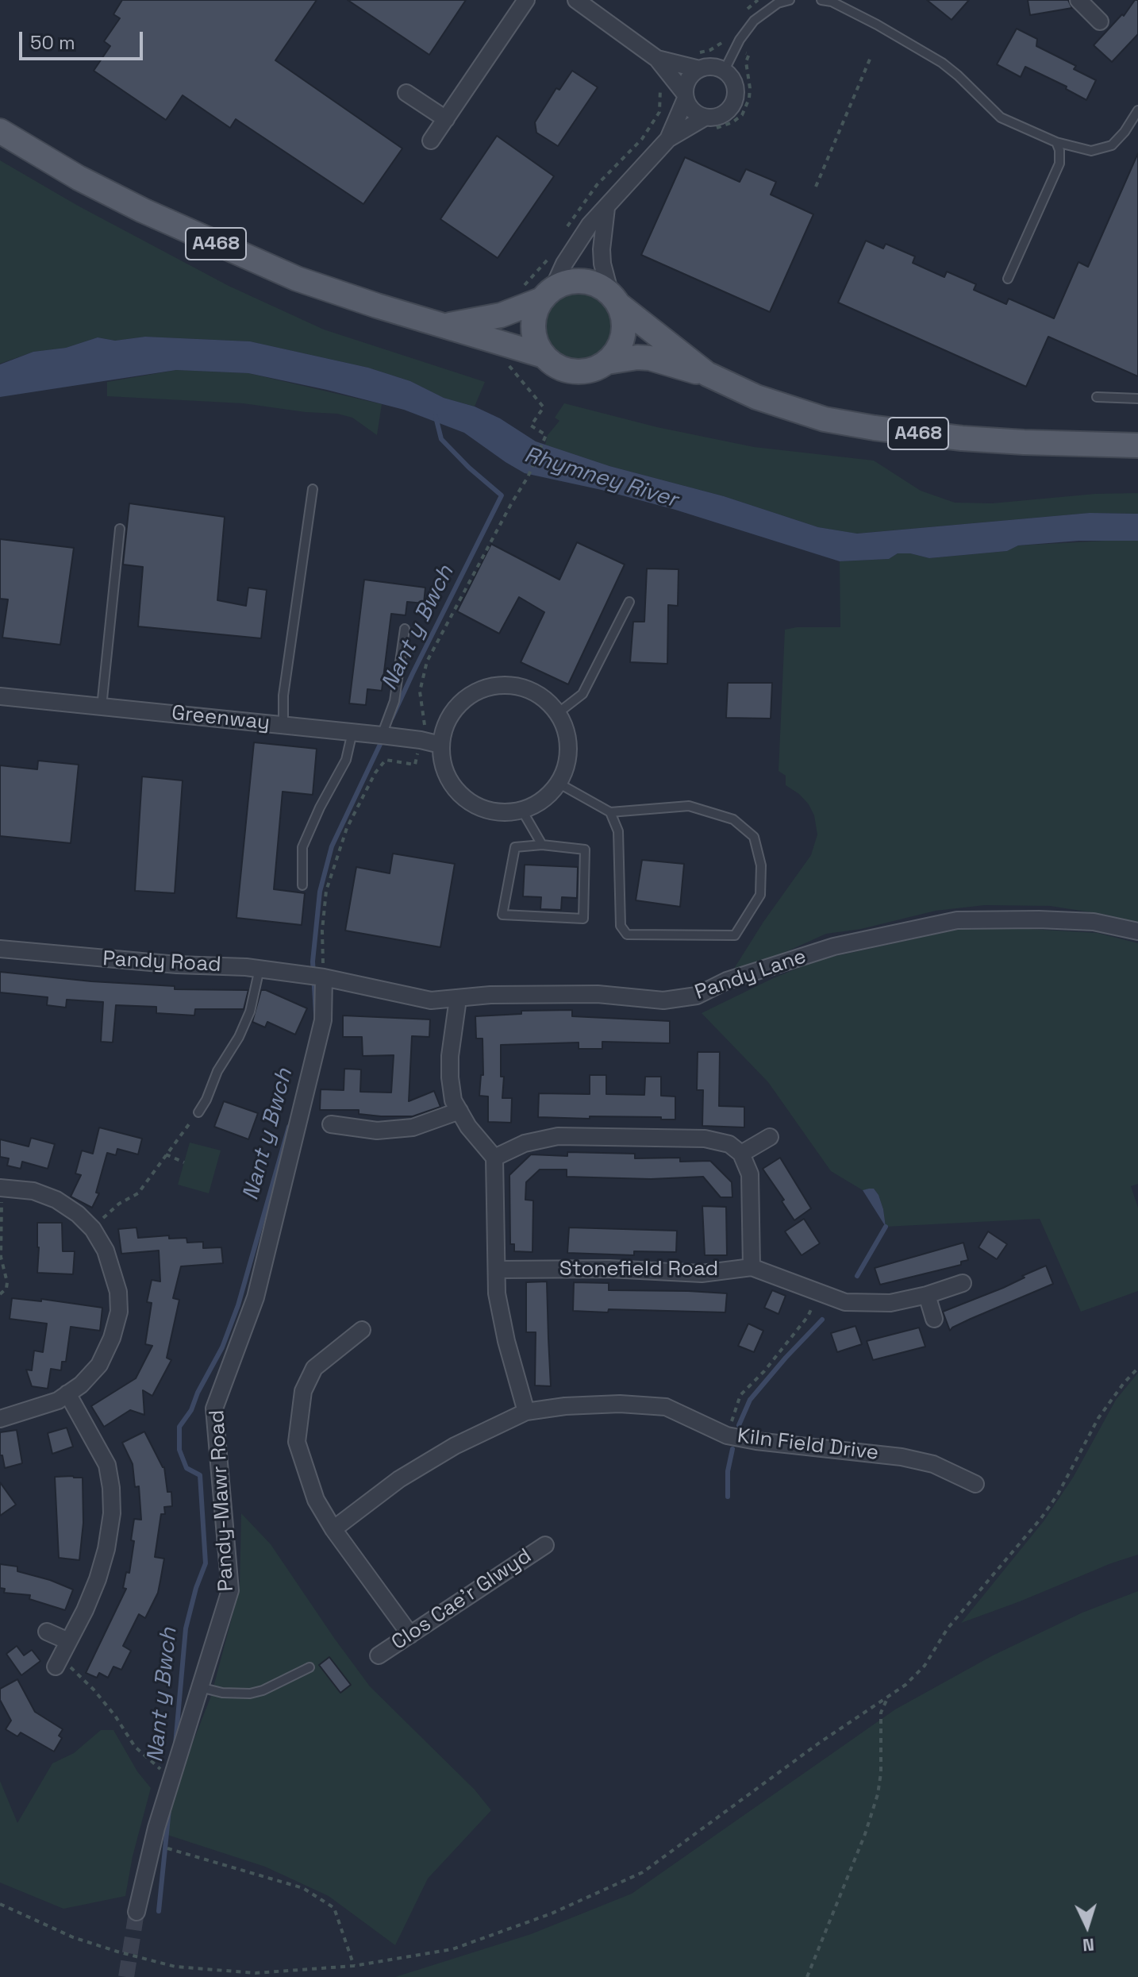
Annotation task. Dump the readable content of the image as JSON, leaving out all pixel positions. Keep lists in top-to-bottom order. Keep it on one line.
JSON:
{"streets":{"main road":["A468"],"street":["Greenway","Pandy Road","Pandy Lane","Stonefield Road","Kiln Field Drive","Pandy-Mawr Road","Clos Cae'r Glwyd"]},"crossings":[["Pandy Road","Pandy Lane"],["Pandy Road","Pandy-Mawr Road"],["Pandy Lane","Pandy-Mawr Road"]],"water":["Rhymney River","Nant y Bwch"],"scale_bar":"50 m","north":"bottom"}
